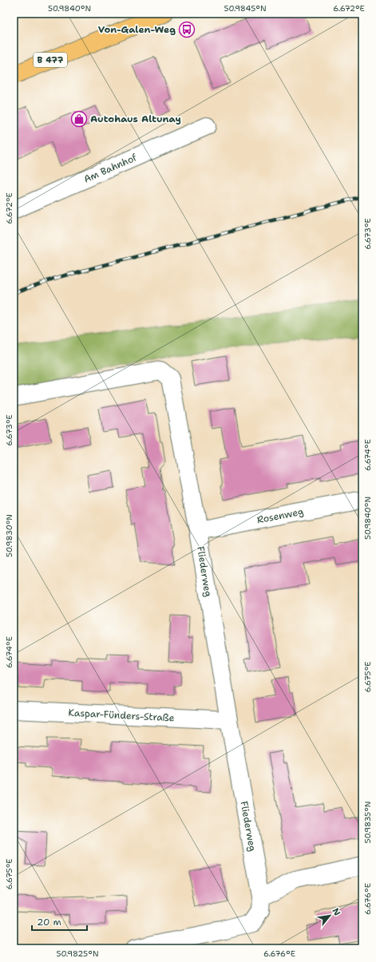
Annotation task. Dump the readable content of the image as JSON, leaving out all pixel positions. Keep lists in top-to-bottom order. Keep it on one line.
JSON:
{"streets":{"main road":["B 477"],"street":["Am Bahnhof","Rosenweg","Fliederweg","Kaspar-Fünders-Straße"]},"crossings":[["Rosenweg","Fliederweg"],["Fliederweg","Kaspar-Fünders-Straße"]],"places":{"bus stop":["Von-Galen-Weg"],"shop":["Autohaus Altunay"]},"scale_bar":"20 m","north":"top right","coordinates":["50.9840°N","50.9845°N","6.672°E","6.673°E","6.674°E","50.9830°N","6.675°E","50.9835°N","6.676°E","50.9825°N"]}
